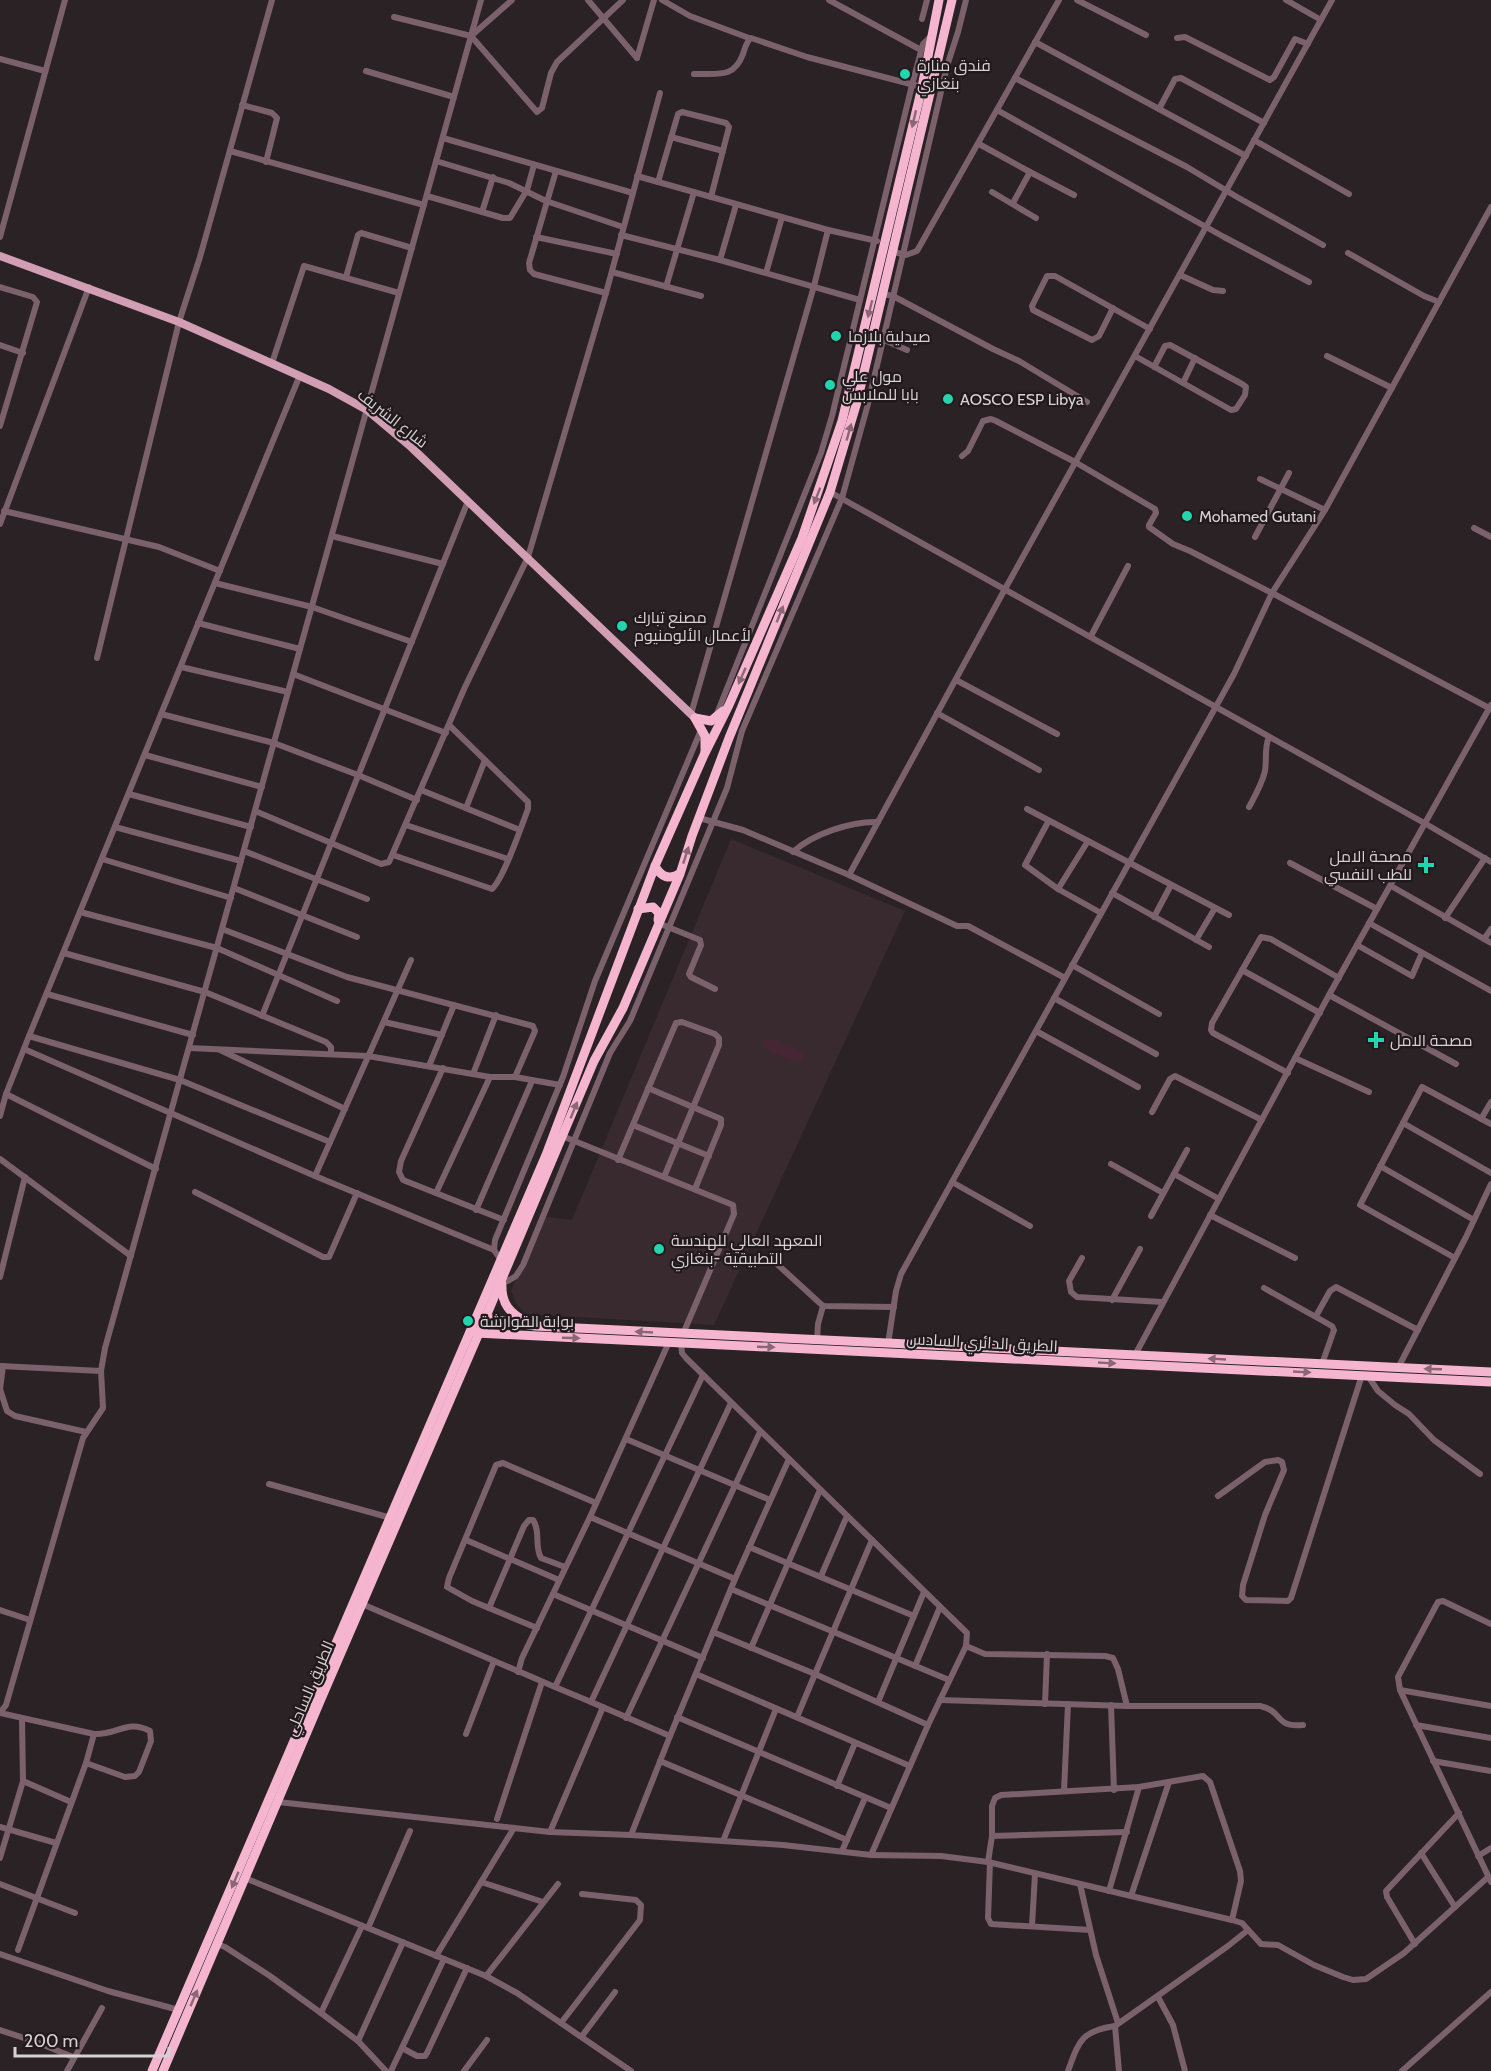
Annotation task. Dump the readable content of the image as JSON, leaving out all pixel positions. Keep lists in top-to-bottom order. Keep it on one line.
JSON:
{"streets":{"highway":["الطريق الدائري السادس","الطريق الساحلي"],"main road":["شارع الشريف"]},"crossings":[["الطريق الدائري السادس","الطريق الساحلي"]],"places":{"other":["فندق منارة بنغازي","صيدلية بلازما","مول علي بابا للملابس","AOSCO ESP Libya","Mohamed Gutani","مصنع تبارك لأعمال الألومنيوم","المعهد العالي للهندسة التطبيقية -بنغازي","بوابة القوارشة"],"health":["مصحة الامل للطب النفسي","مصحة الامل"]},"scale_bar":"200 m"}
